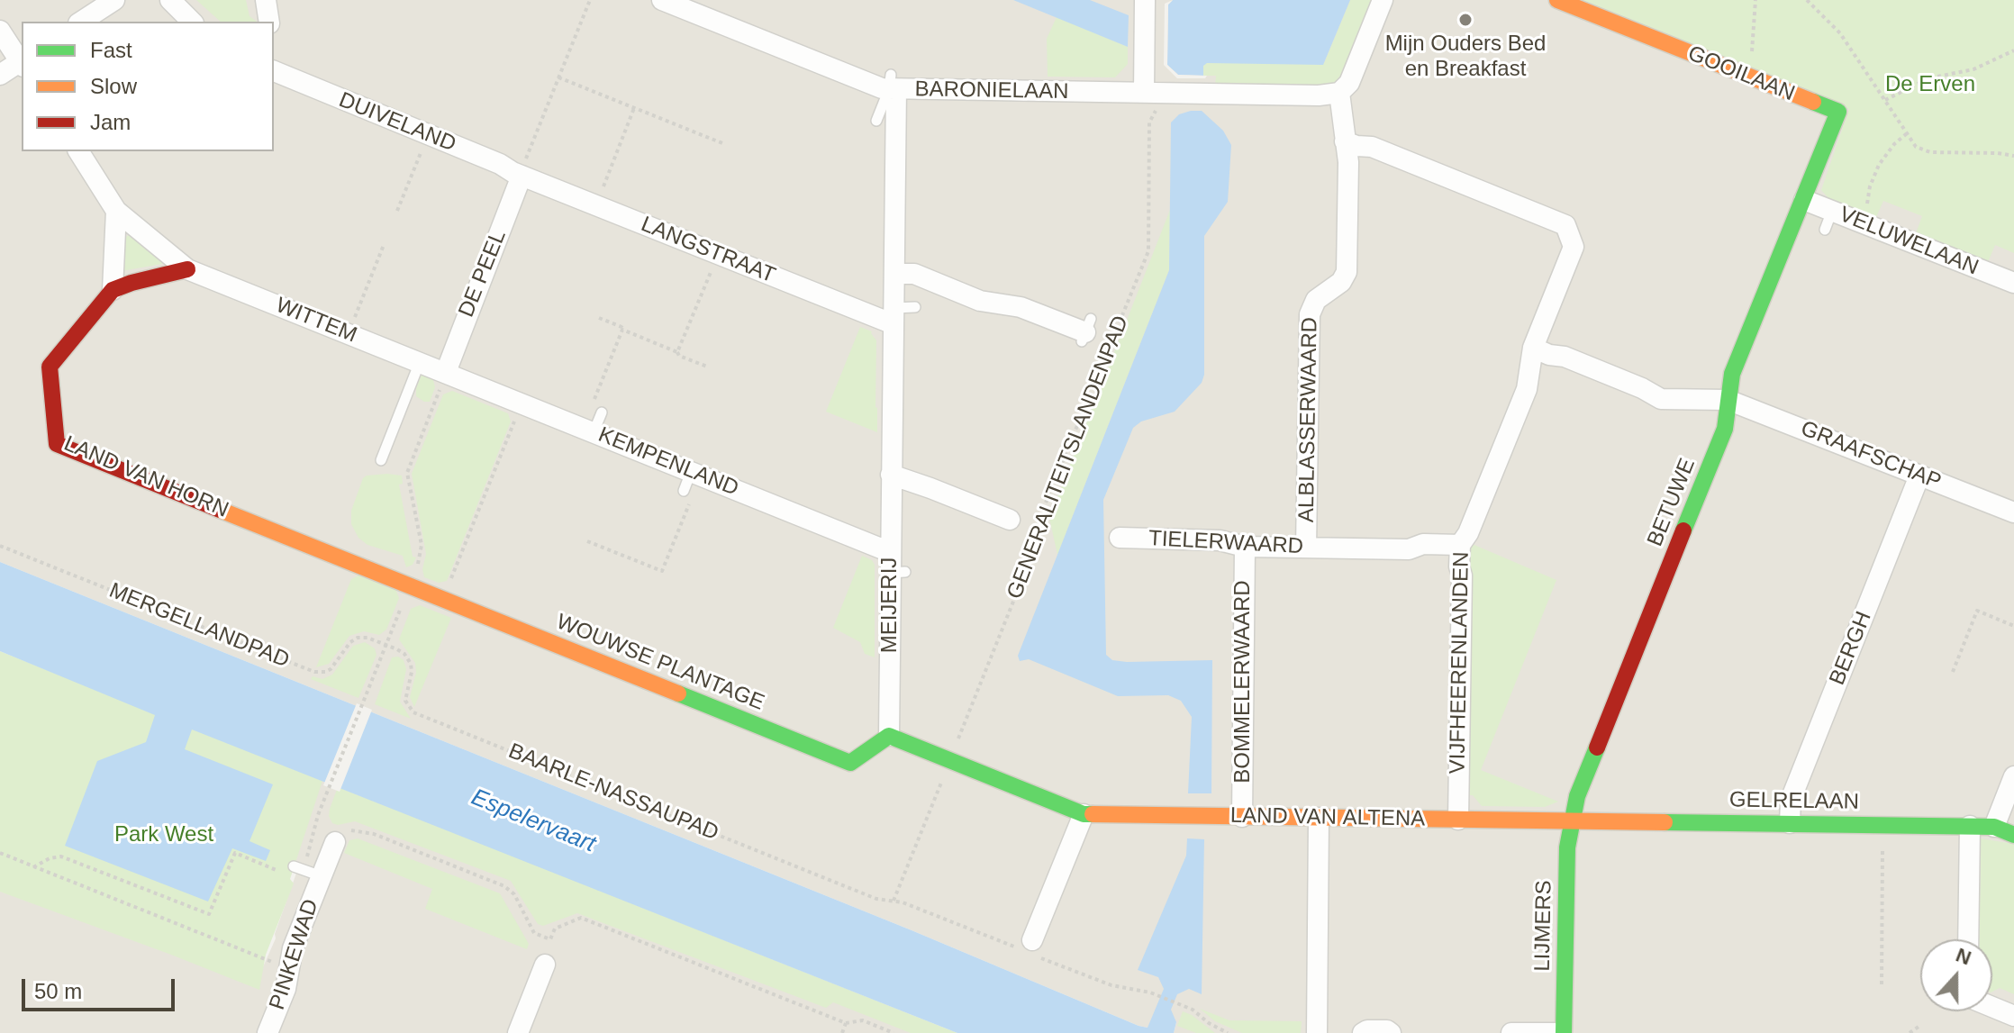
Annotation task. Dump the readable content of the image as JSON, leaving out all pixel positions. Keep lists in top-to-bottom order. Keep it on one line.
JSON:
{"streets":{"street":["GOOILAAN","BARONIELAAN","DUIVELAND","VELUWELAAN","LANGSTRAAT","DE PEEL","WITTEM","ALBLASSERWAARD","GRAAFSCHAP","KEMPENLAND","LAND VAN HORN","BETUWE","TIELERWAARD","MEIJERIJ","BERGH","WOUWSE PLANTAGE","VIJFHEERENLANDEN","BOMMELERWAARD","GELRELAAN","LAND VAN ALTENA","LIJMERS","PINKEWAD"],"path":["GENERALITEITSLANDENPAD","MERGELLANDPAD","BAARLE-NASSAUPAD"]},"crossings":[["GOOILAAN","VELUWELAAN"],["GOOILAAN","BETUWE"],["BARONIELAAN","ALBLASSERWAARD"],["BARONIELAAN","MEIJERIJ"],["DUIVELAND","LANGSTRAAT"],["DUIVELAND","DE PEEL"],["VELUWELAAN","BETUWE"],["LANGSTRAAT","DE PEEL"],["LANGSTRAAT","MEIJERIJ"],["DE PEEL","WITTEM"],["DE PEEL","KEMPENLAND"],["WITTEM","KEMPENLAND"],["ALBLASSERWAARD","TIELERWAARD"],["ALBLASSERWAARD","VIJFHEERENLANDEN"],["GRAAFSCHAP","BETUWE"],["GRAAFSCHAP","BERGH"],["KEMPENLAND","MEIJERIJ"],["LAND VAN HORN","WOUWSE PLANTAGE"],["BETUWE","GELRELAAN"],["BETUWE","LAND VAN ALTENA"],["BETUWE","LIJMERS"],["TIELERWAARD","VIJFHEERENLANDEN"],["TIELERWAARD","BOMMELERWAARD"],["MEIJERIJ","WOUWSE PLANTAGE"],["MEIJERIJ","LAND VAN ALTENA"],["MERGELLANDPAD","BAARLE-NASSAUPAD"],["BERGH","GELRELAAN"],["WOUWSE PLANTAGE","LAND VAN ALTENA"],["VIJFHEERENLANDEN","LAND VAN ALTENA"],["BOMMELERWAARD","LAND VAN ALTENA"],["GELRELAAN","LAND VAN ALTENA"],["GELRELAAN","LIJMERS"],["LAND VAN ALTENA","LIJMERS"]],"water":["Espelervaart"],"parks":["De Erven","Park West"],"places":["Mijn Ouders Bed en Breakfast"],"legend":["Fast","Slow","Jam"],"scale_bar":"50 m","north":"top"}
